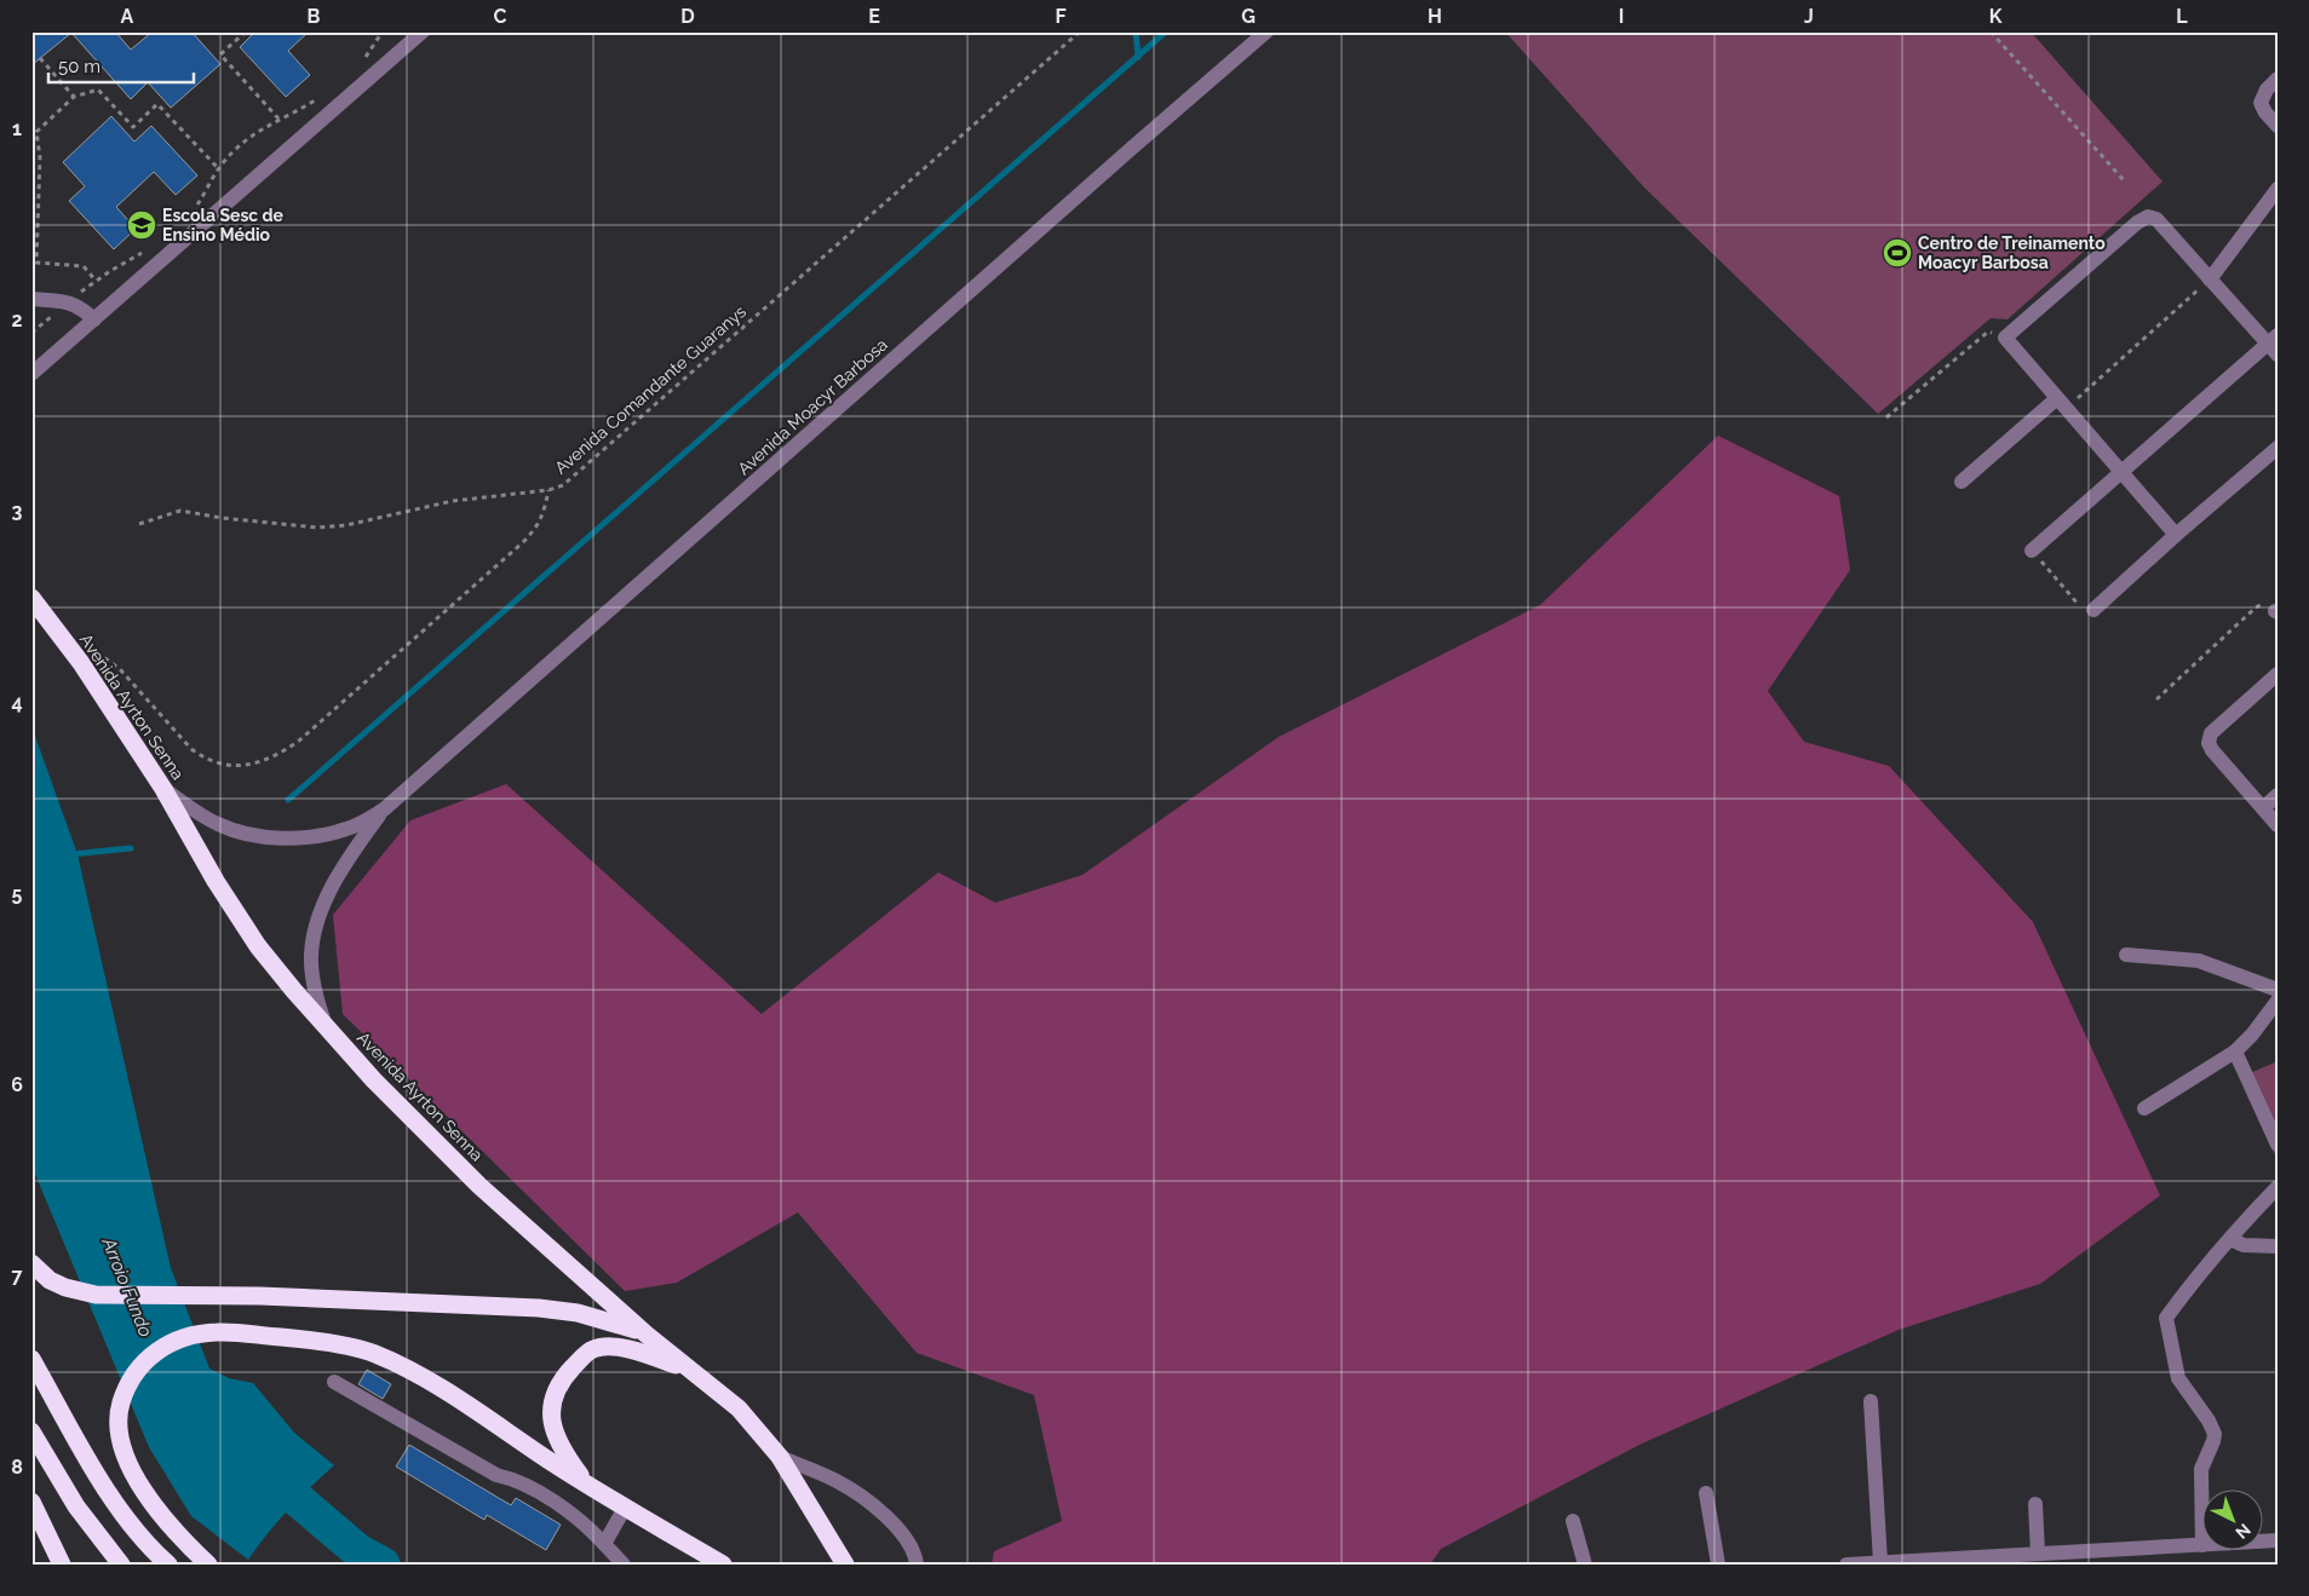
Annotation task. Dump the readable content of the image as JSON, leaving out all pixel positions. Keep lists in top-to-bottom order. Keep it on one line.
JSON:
{"streets":{"highway":["Avenida Ayrton Senna"],"street":["Avenida Moacyr Barbosa"],"path":["Avenida Comandante Guaranys"]},"crossings":[["Avenida Moacyr Barbosa","Avenida Ayrton Senna"]],"water":["Arroio Fundo"],"places":{"school or university":["Escola Sesc de Ensino Médio"],"sports":["Centro de Treinamento Moacyr Barbosa"]},"scale_bar":"50 m","north":"bottom right","grid":{"columns":["A","B","C","D","E","F","G","H","I","J","K","L"],"rows":["1","2","3","4","5","6","7","8"]}}
